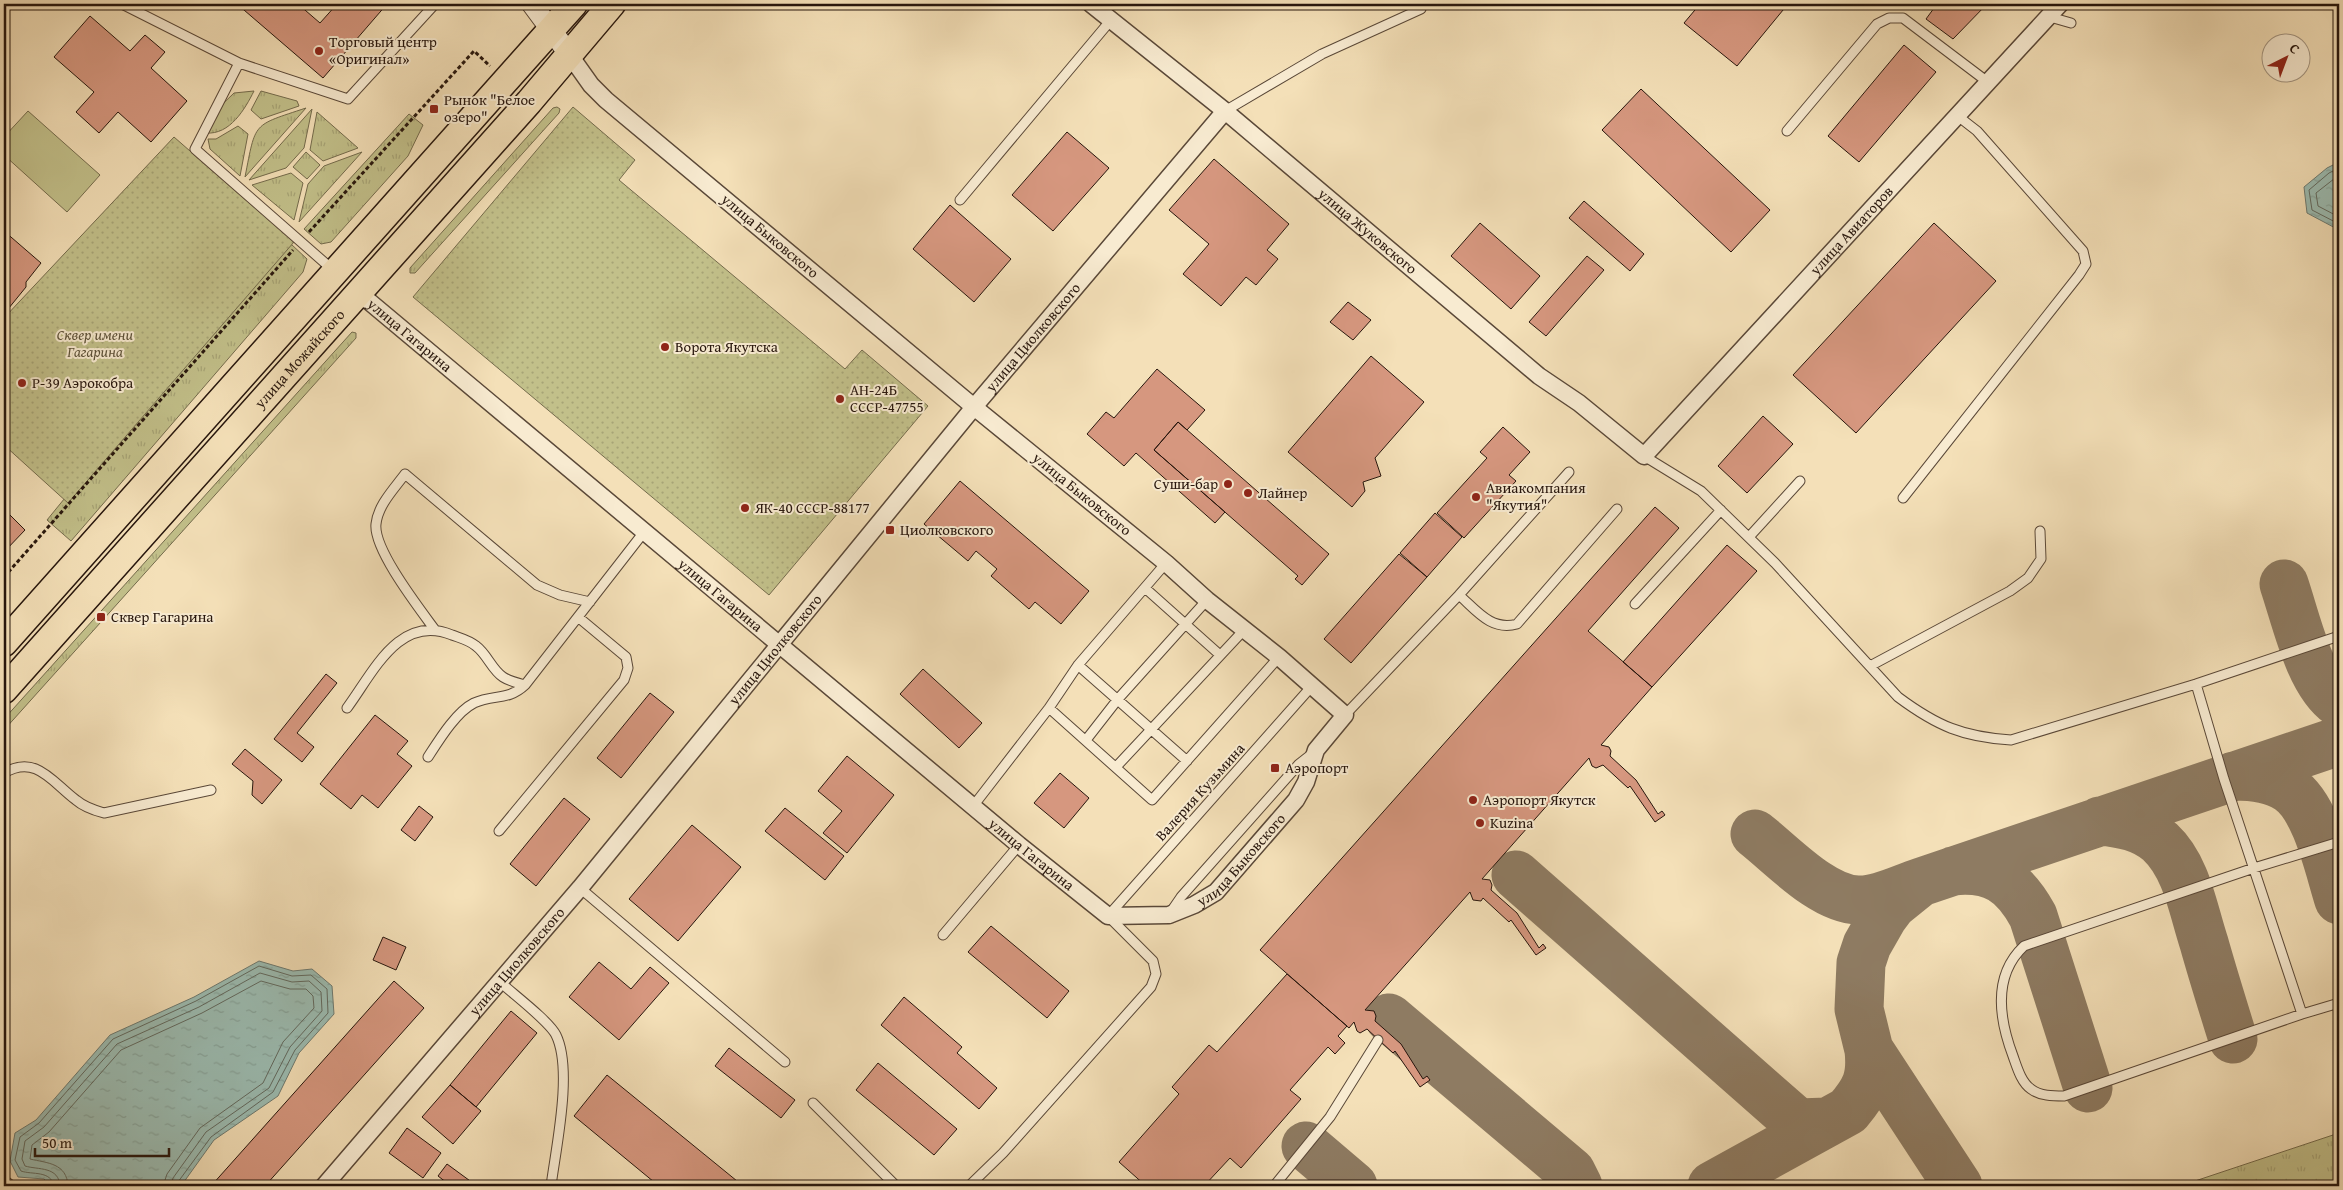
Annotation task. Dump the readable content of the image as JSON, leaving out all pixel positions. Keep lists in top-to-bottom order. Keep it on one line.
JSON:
{"streets":{"main road":["улица Гагарина","улица Можайского"],"street":["улица Жуковского","улица Авиаторов","улица Быковского","улица Циолковского"],"lane":["Валерия Кузьмина"]},"crossings":[["улица Жуковского","улица Авиаторов"],["улица Жуковского","улица Циолковского"],["улица Быковского","улица Гагарина"],["улица Быковского","улица Циолковского"],["улица Быковского","улица Можайского"],["улица Быковского","Валерия Кузьмина"],["улица Гагарина","улица Циолковского"],["улица Гагарина","улица Можайского"],["улица Гагарина","Валерия Кузьмина"]],"parks":["Сквер имени Гагарина"],"places":{"other":["Торговый центр «Оригинал»","Ворота Якутска","P-39 Аэрокобра","АН-24Б СССР-47755","Суши-бар","Лайнер","Авиакомпания \"Якутия\"","ЯК-40 СССР-88177","Аэропорт Якутск","Kuzina"],"transit":["Рынок \"Белое озеро\"","Циолковского","Сквер Гагарина","Аэропорт"]},"scale_bar":"50 m","north":"top right"}
